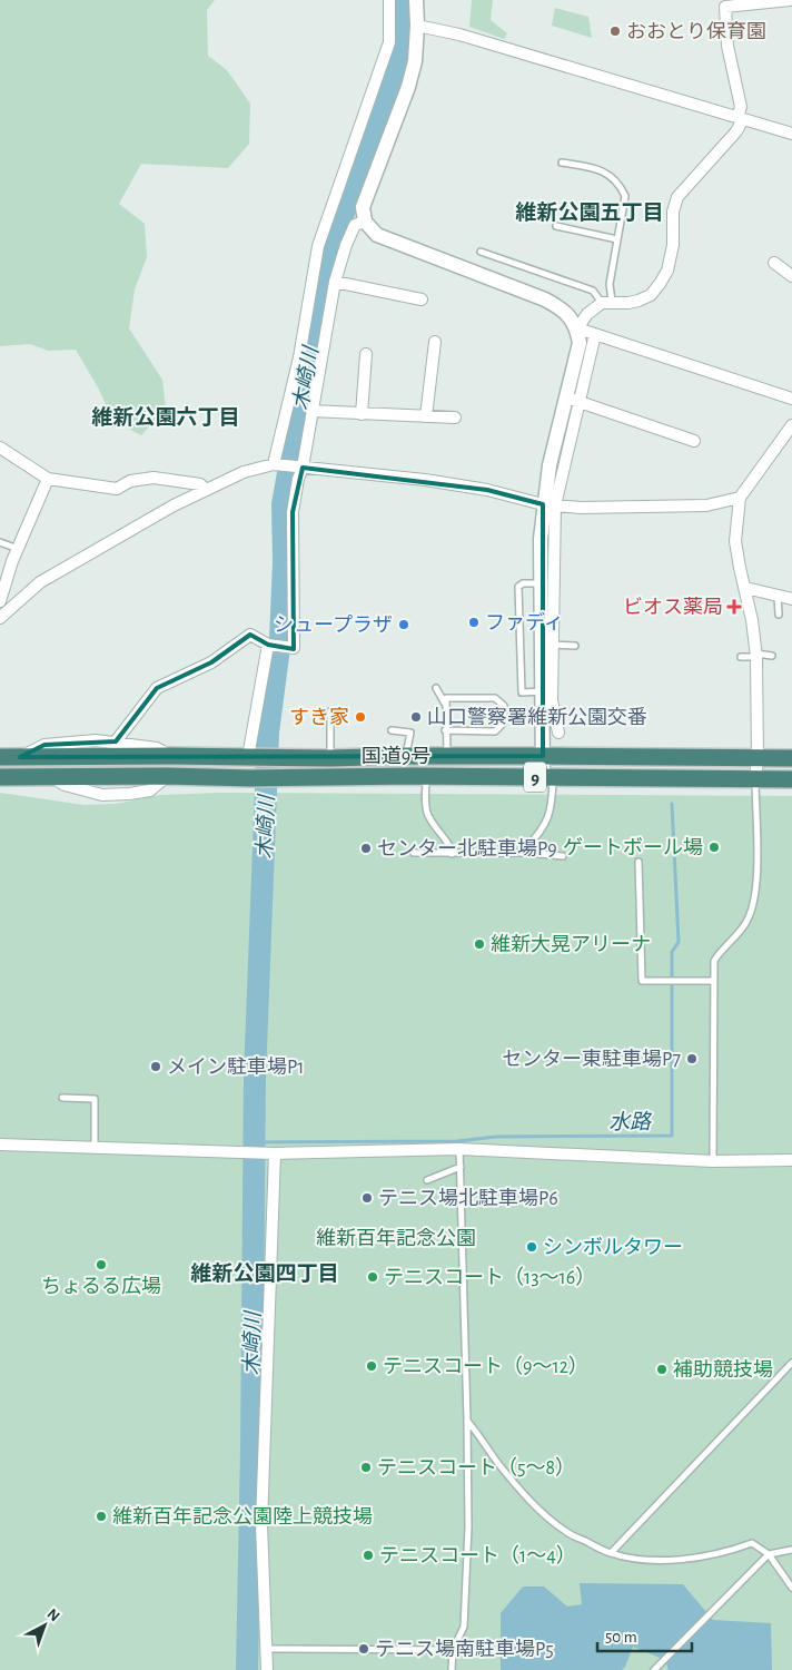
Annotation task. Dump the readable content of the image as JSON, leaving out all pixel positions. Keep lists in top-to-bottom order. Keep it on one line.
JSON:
{"streets":{"highway":["国道9号","9"]},"districts":["維新公園五丁目","維新公園六丁目","維新公園四丁目"],"water":["木崎川","水路"],"parks":["維新百年記念公園"],"places":{"other":["おおとり保育園","ファディ","シュープラザ","すき家","山口警察署維新公園交番","ゲートボール場","センター北駐車場P9","維新大晃アリーナ","センター東駐車場P7","メイン駐車場P1","テニス場北駐車場P6","シンボルタワー","ちょるる広場","テニスコート（13～16）","テニスコート（9～12）","補助競技場","テニスコート（5～8）","維新百年記念公園陸上競技場","テニスコート（1～4）","テニス場南駐車場P5"],"health":["ビオス薬局"]},"scale_bar":"50 m","north":"top right"}
